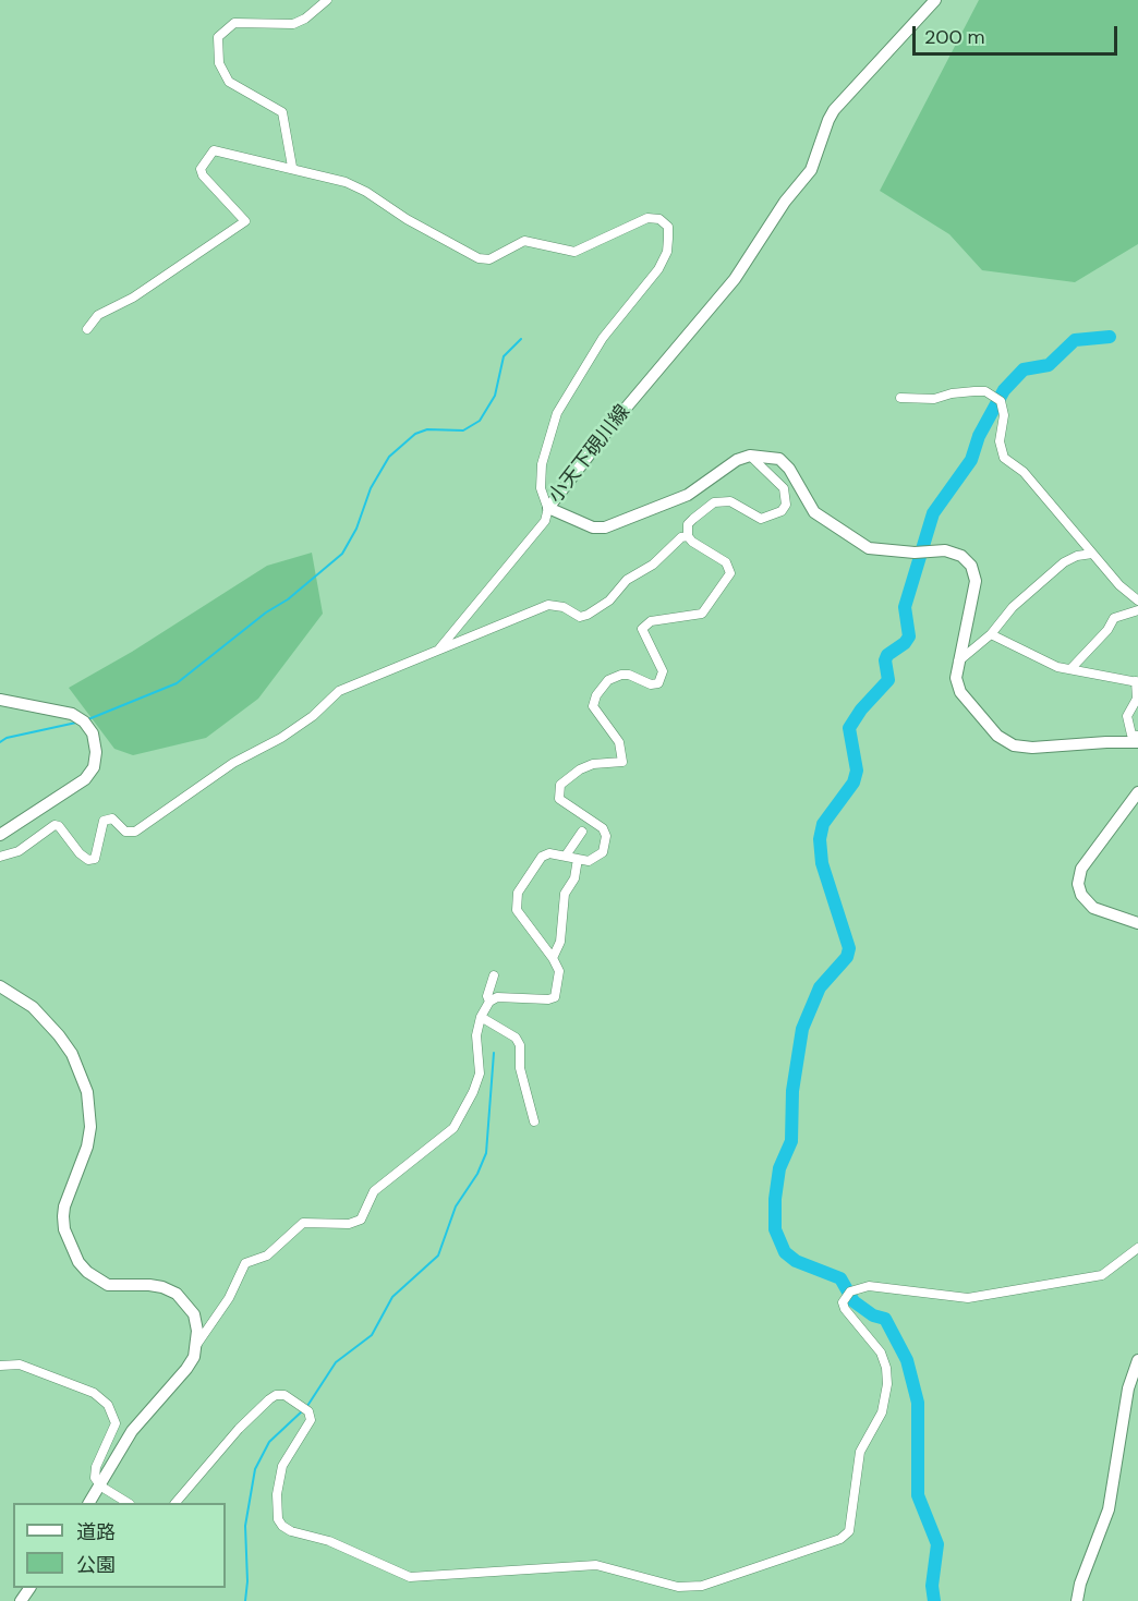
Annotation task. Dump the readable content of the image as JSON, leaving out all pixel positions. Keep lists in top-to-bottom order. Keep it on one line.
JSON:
{"streets":{"main road":["小天下硯川線"]},"legend":["道路","公園"],"scale_bar":"200 m"}
